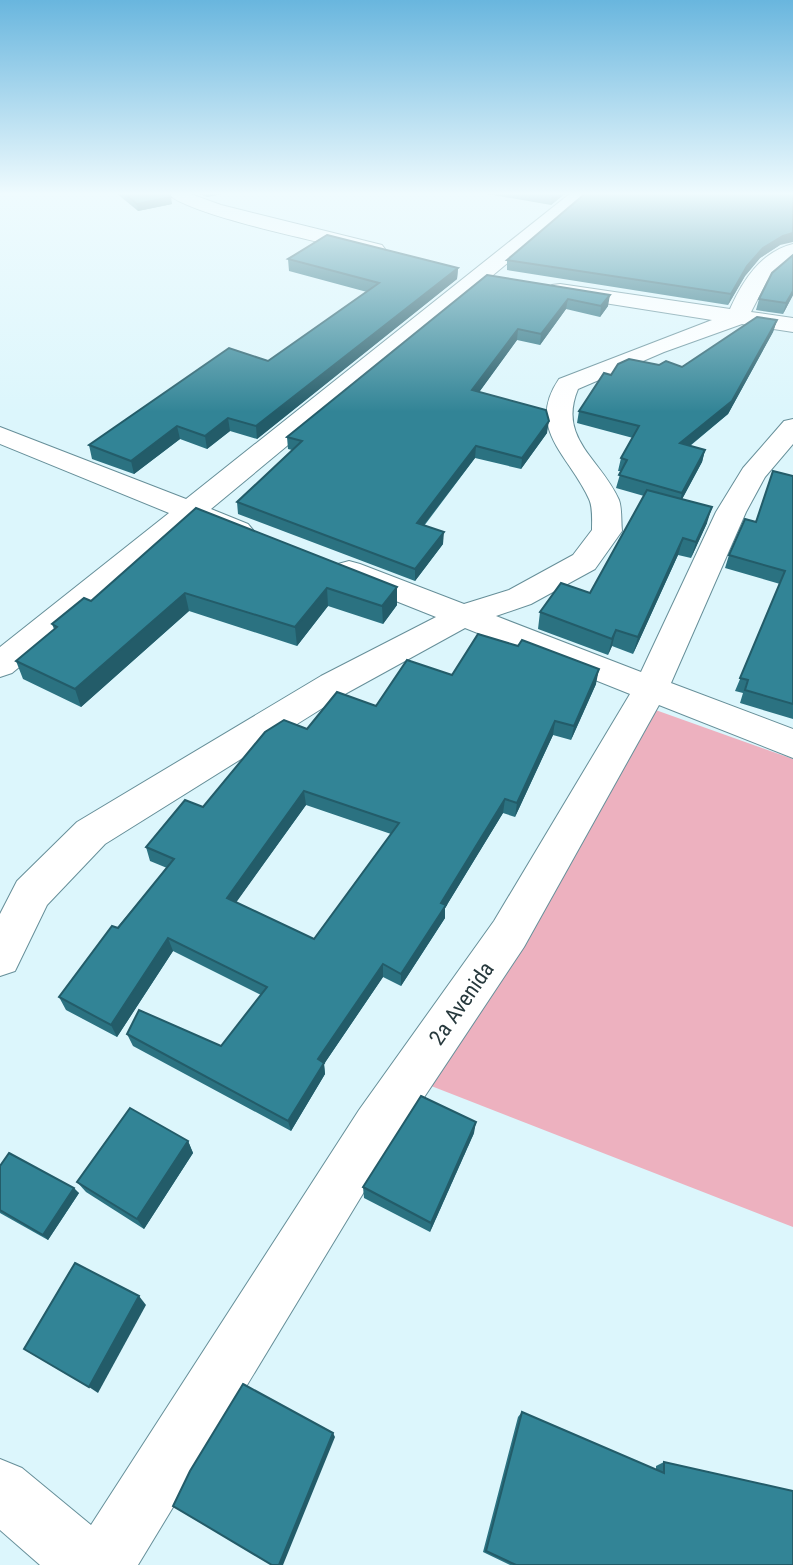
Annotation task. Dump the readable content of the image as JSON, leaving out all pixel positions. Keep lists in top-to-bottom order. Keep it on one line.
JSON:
{"streets":{"street":["2a Avenida"]}}
